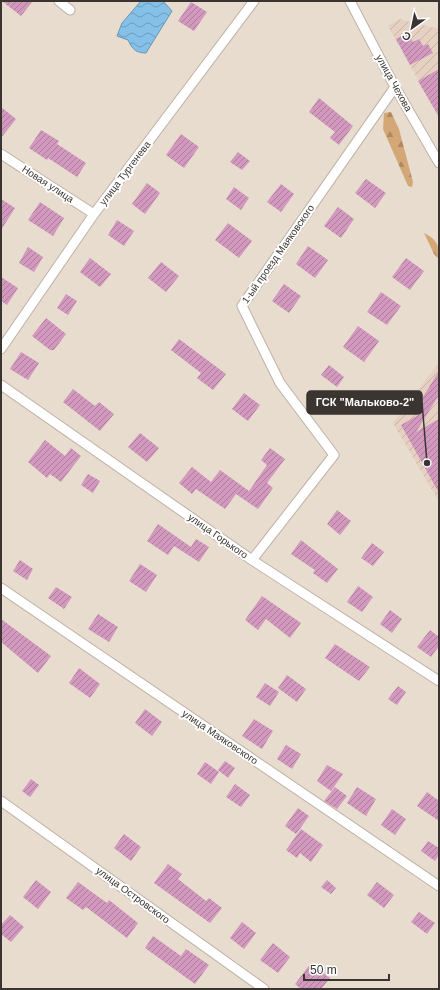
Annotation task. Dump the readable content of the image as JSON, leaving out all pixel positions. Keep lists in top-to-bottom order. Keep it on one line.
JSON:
{"streets":{"street":["улица Чехова","улица Тургенева","Новая улица","1-ый проезд Маяковского","улица Горького","улица Маяковского","улица Островского"]},"crossings":[["улица Чехова","1-ый проезд Маяковского"],["улица Тургенева","Новая улица"],["1-ый проезд Маяковского","улица Горького"]],"places":["ГСК \"Мальково-2\""],"scale_bar":"50 m","north":"bottom left"}
